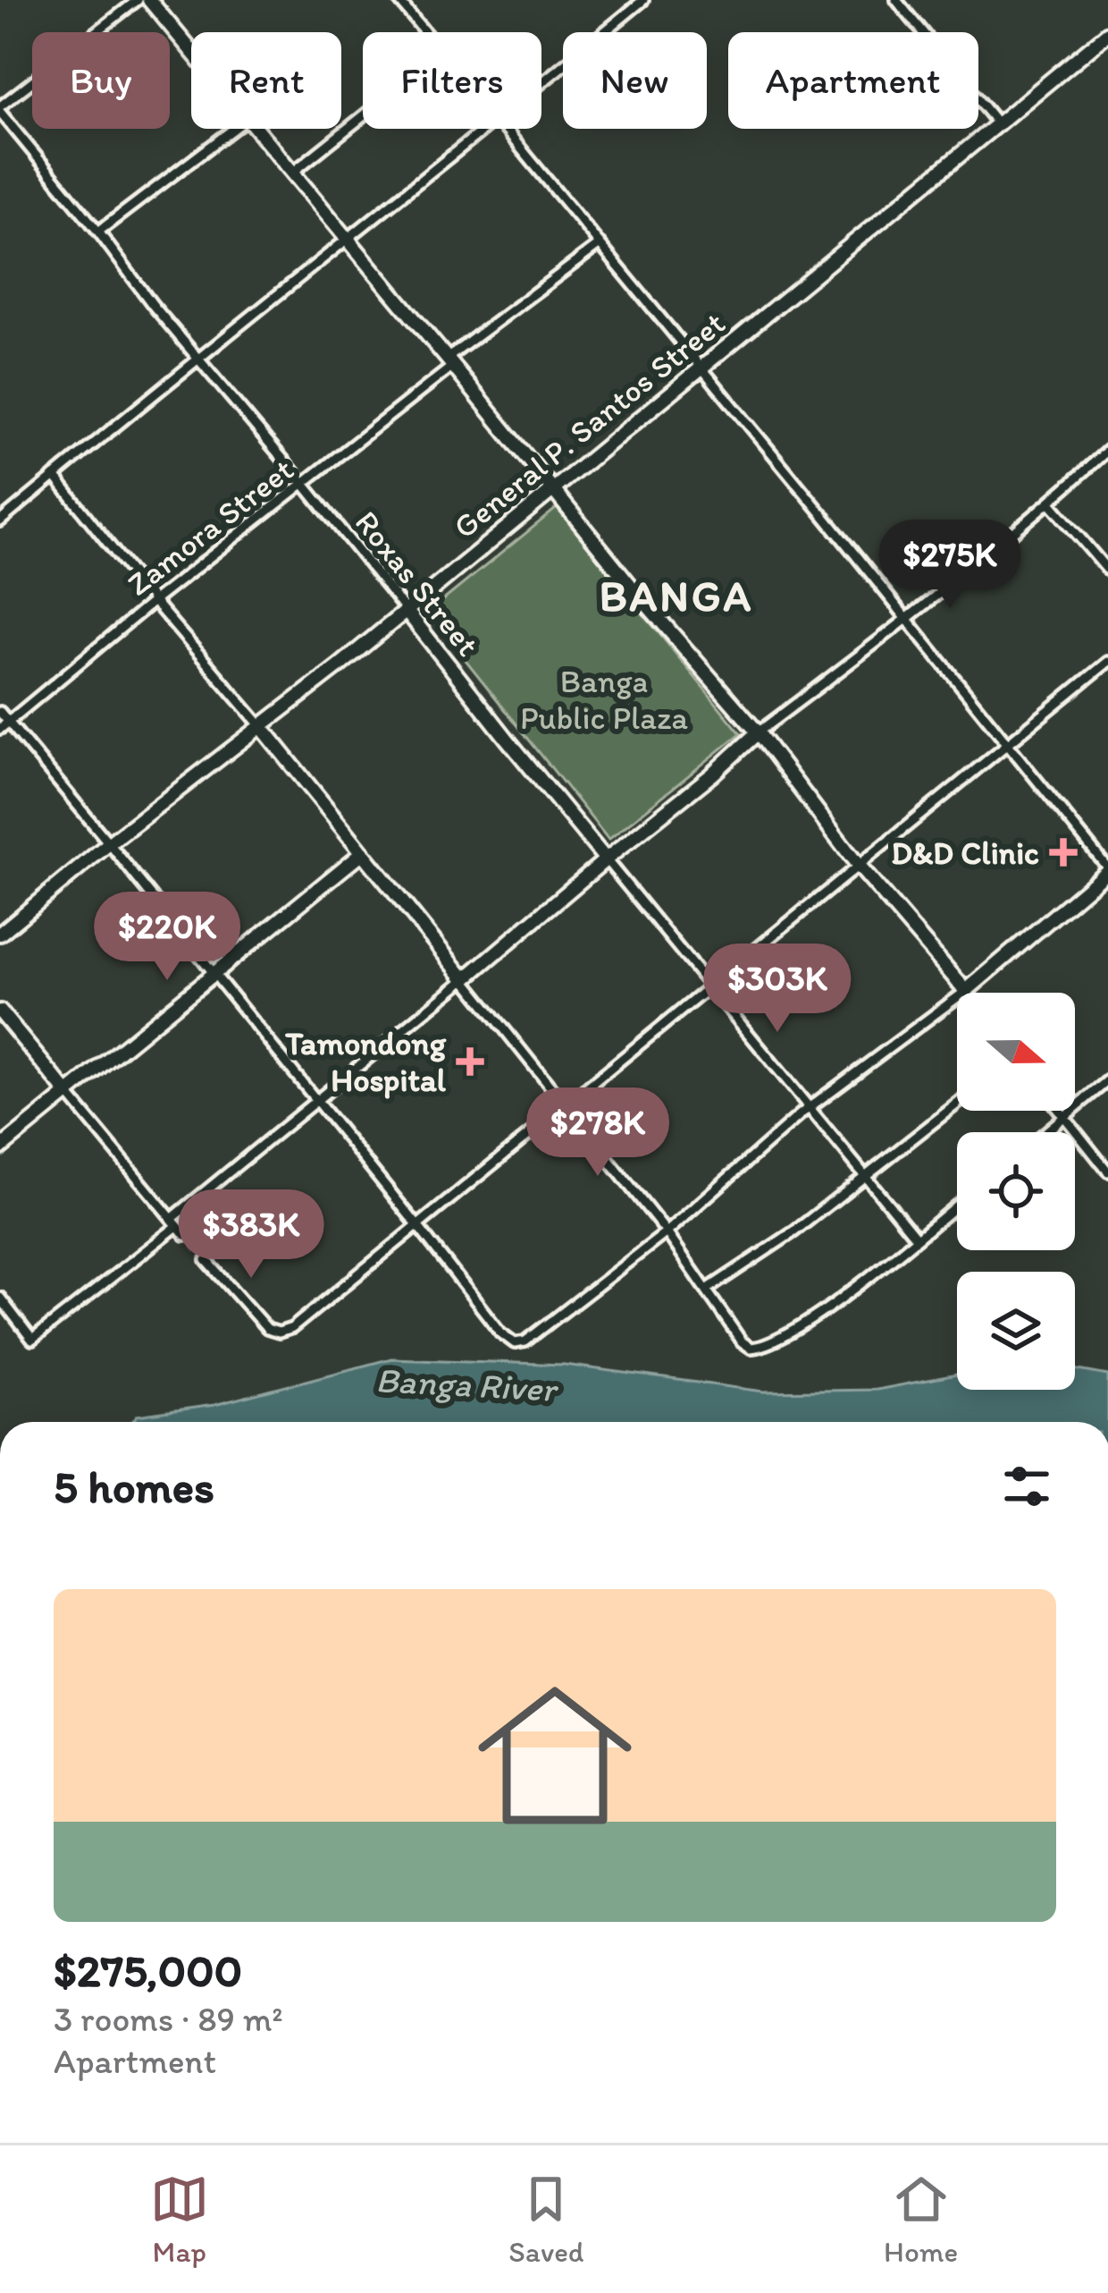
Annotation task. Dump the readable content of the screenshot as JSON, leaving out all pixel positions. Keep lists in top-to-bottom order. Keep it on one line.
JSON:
{"streets":{"street":["General P. Santos Street","Zamora Street","Roxas Street"]},"crossings":[["General P. Santos Street","Roxas Street"],["Zamora Street","Roxas Street"]],"districts":["BANGA"],"water":["Banga River"],"parks":["Banga Public Plaza"],"places":{"health":["D&D Clinic","Tamondong Hospital"]},"north":"right","page":{"chip":["Buy","Rent","Filters","New","Apartment"],"price":["$275K","$220K","$303K","$278K","$383K"],"heading":"5 homes","list":[{"name":"$275,000","note":"3 rooms · 89 m² · Apartment"}],"tabs":["Map","Saved","Home"]}}
